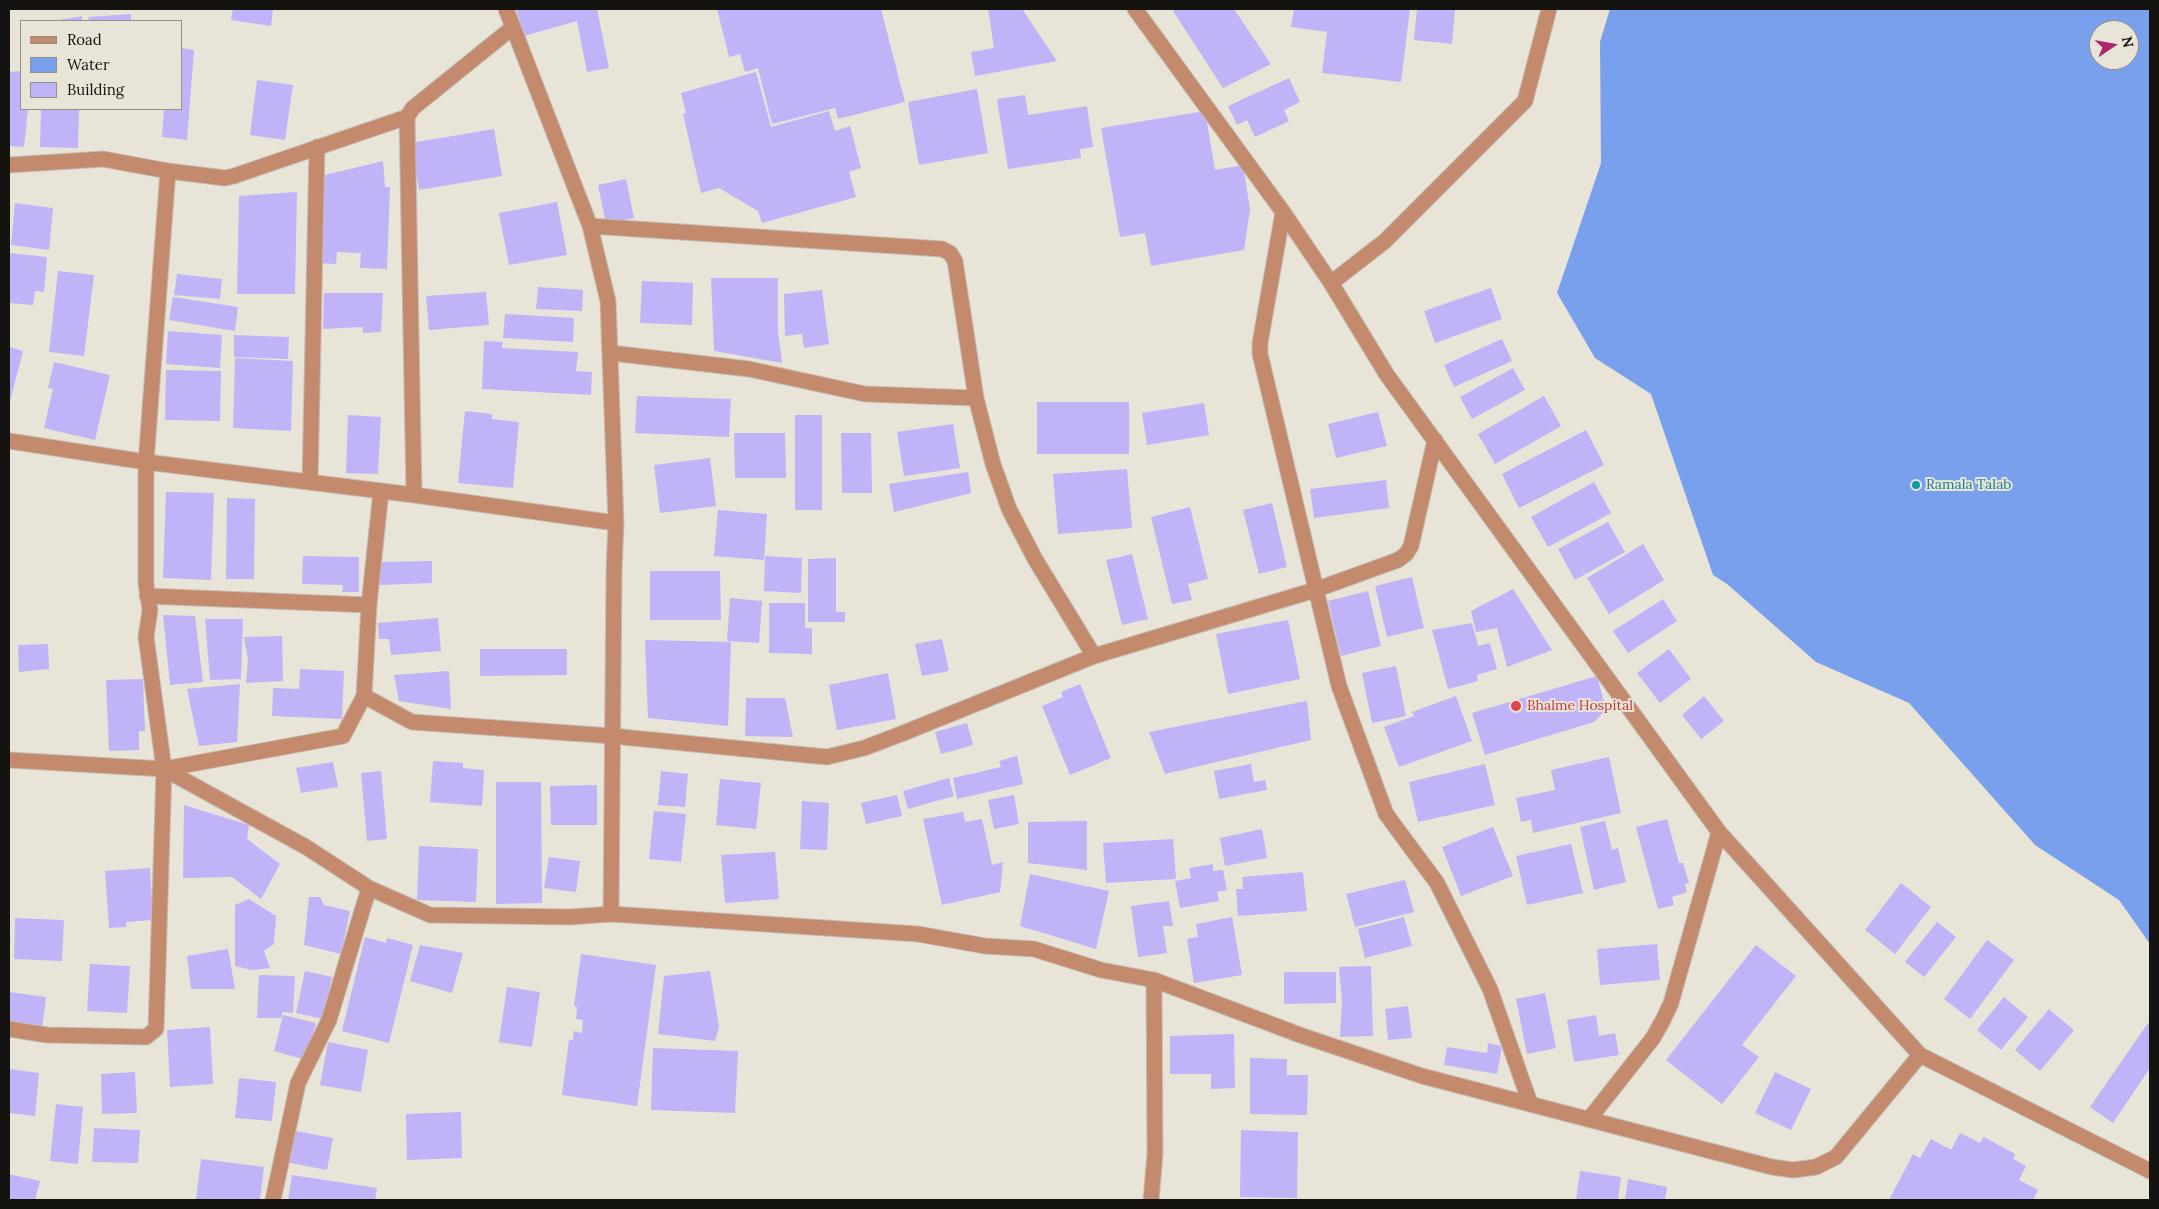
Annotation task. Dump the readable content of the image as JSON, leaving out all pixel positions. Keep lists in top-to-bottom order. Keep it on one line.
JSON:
{"places":["Ramala Talab","Bhalme Hospital"],"legend":["Road","Water","Building"],"north":"right"}
